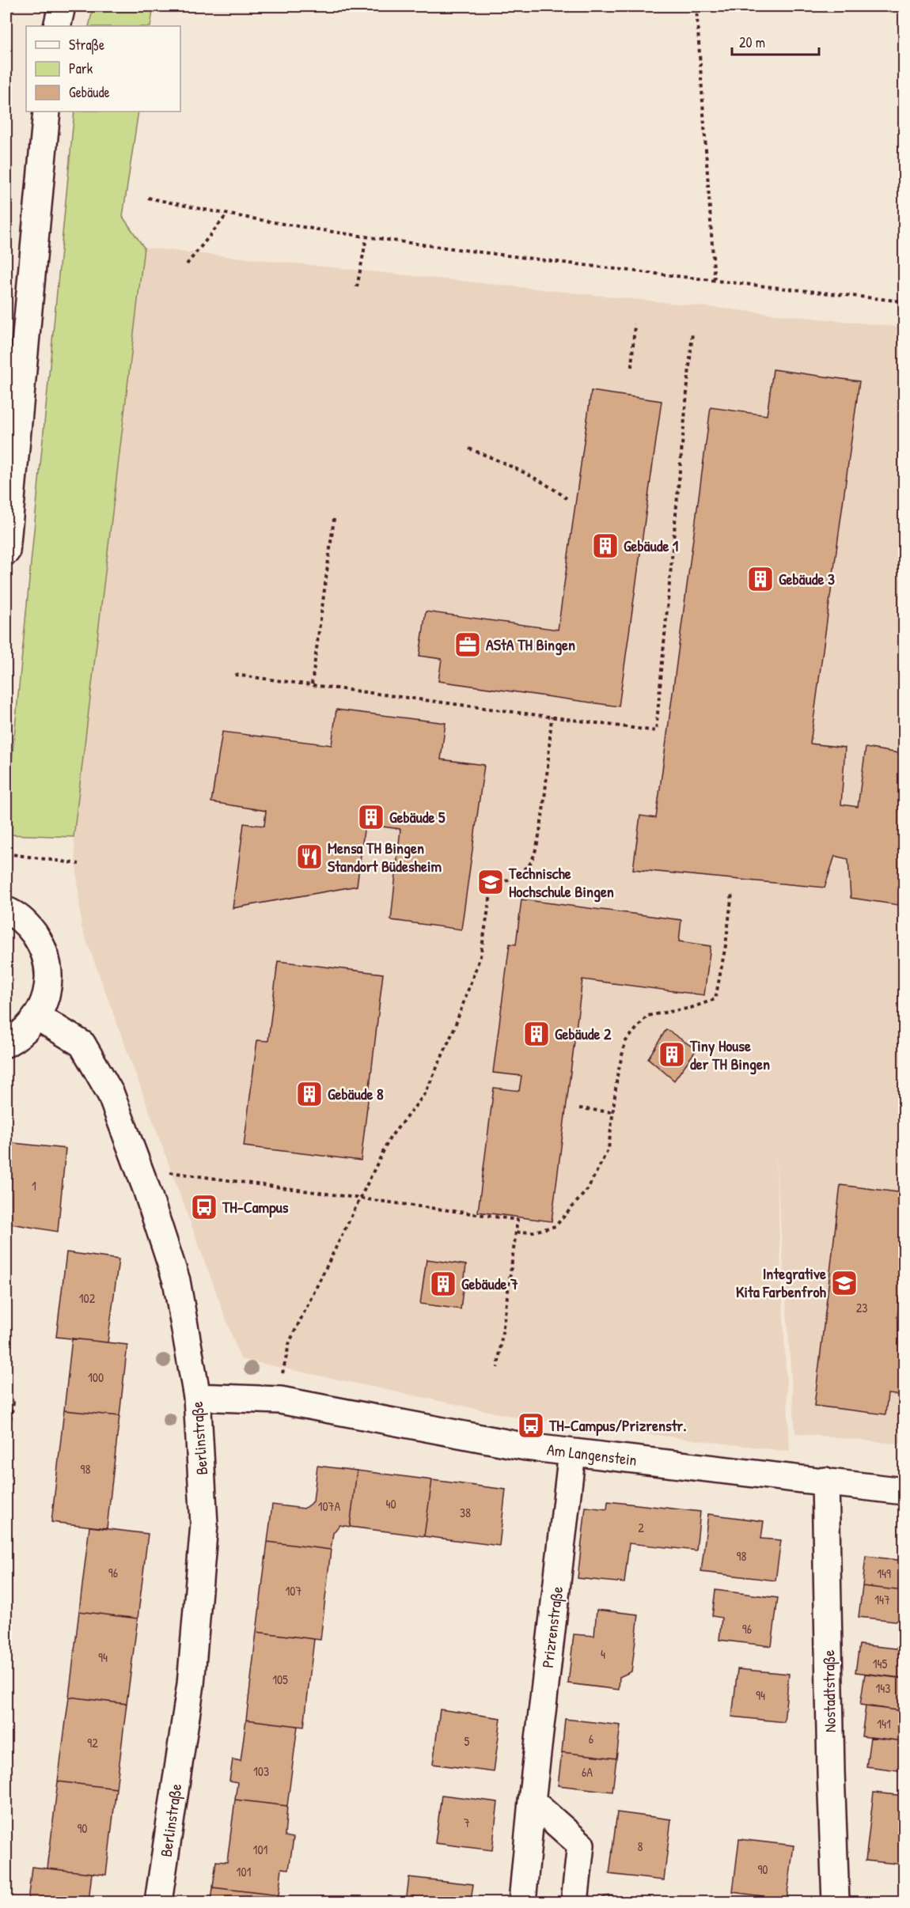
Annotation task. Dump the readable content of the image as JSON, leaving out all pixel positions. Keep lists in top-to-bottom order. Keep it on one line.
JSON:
{"streets":{"street":["Berlinstraße","Am Langenstein","Prizrenstraße","Nostadtstraße"]},"crossings":[["Berlinstraße","Am Langenstein"],["Am Langenstein","Prizrenstraße"],["Am Langenstein","Nostadtstraße"]],"places":{"building":["Gebäude 1","Gebäude 3","Gebäude 5","Gebäude 2","Tiny House der TH Bingen","Gebäude 8","Gebäude 7"],"office":["AStA TH Bingen"],"restaurant":["Mensa TH Bingen Standort Büdesheim"],"school or university":["Technische Hochschule Bingen","Integrative Kita Farbenfroh"],"bus stop":["TH-Campus","TH-Campus/Prizrenstr."]},"house_numbers":["1","102","23","100","98","40","107A","38","2","98","96","149","107","147","96","4","94","145","105","143","94","141","6","5","92","103","6A","7","90","8","101","90","101"],"legend":["Straße","Park","Gebäude"],"scale_bar":"20 m"}
